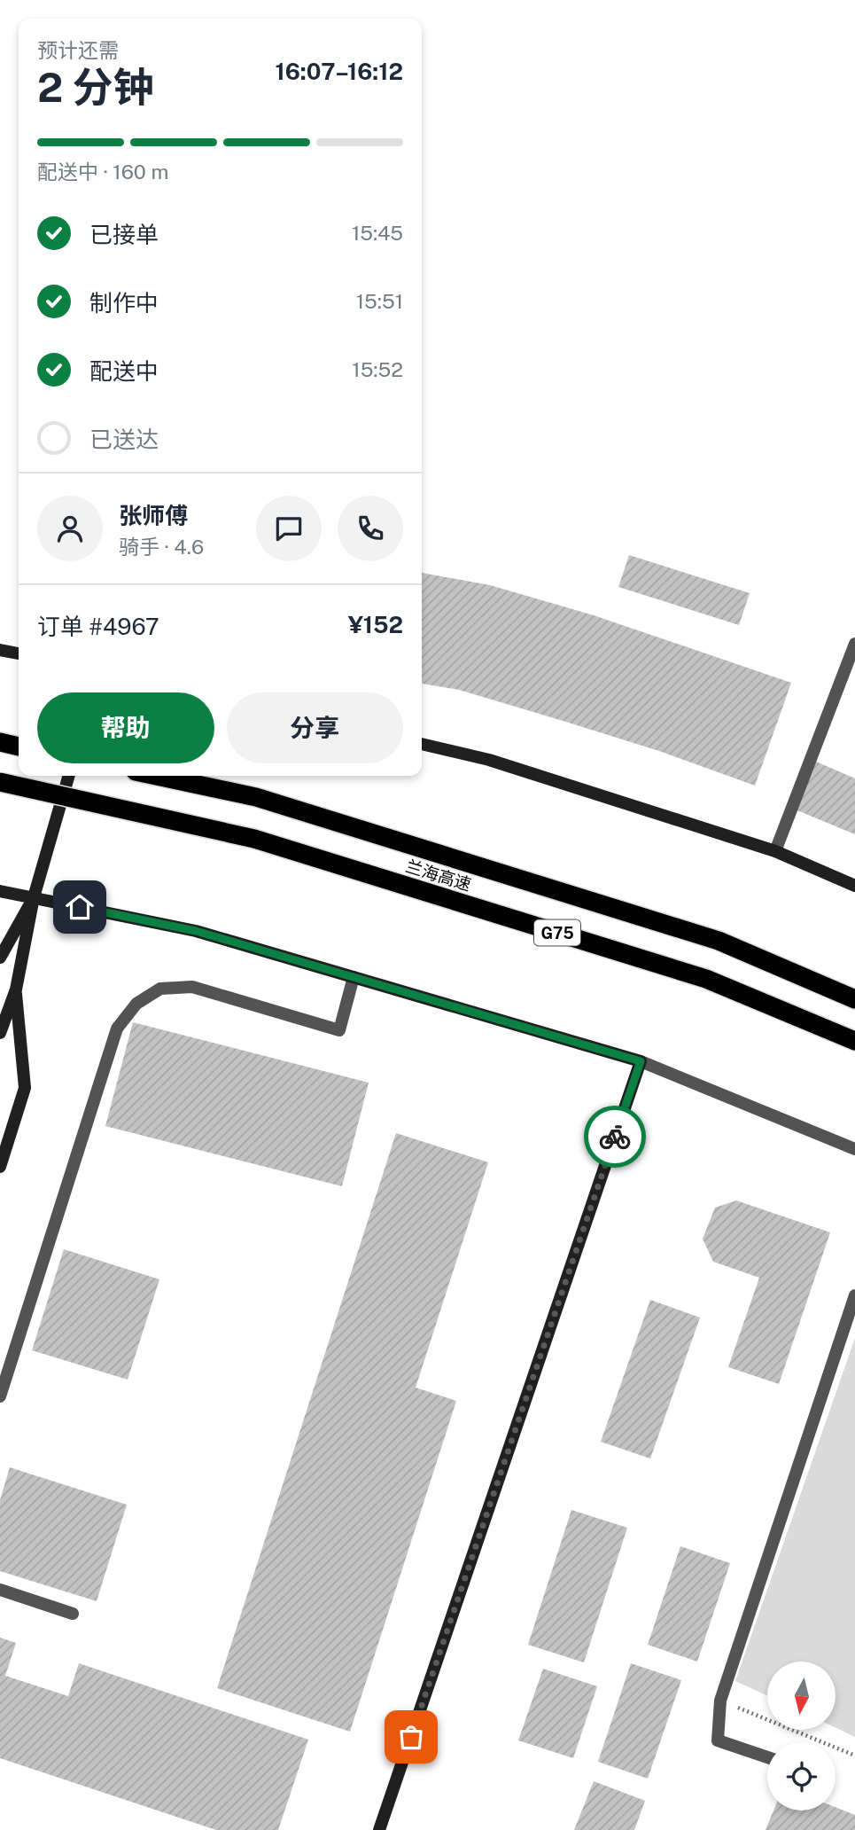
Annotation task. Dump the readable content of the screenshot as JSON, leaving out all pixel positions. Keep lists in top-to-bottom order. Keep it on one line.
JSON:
{"streets":{"highway":["兰海高速","G75"]},"north":"bottom","page":{"heading":["2 分钟","预计还需","16:07–16:12"],"panel":["张师傅","骑手 · 4.6","订单 #4967","¥152"],"bar":"配送中 · 160 m","list":[["已接单","15:45"],["制作中","15:51"],["配送中","15:52"],"已送达"],"buttons":["帮助","分享"]}}
